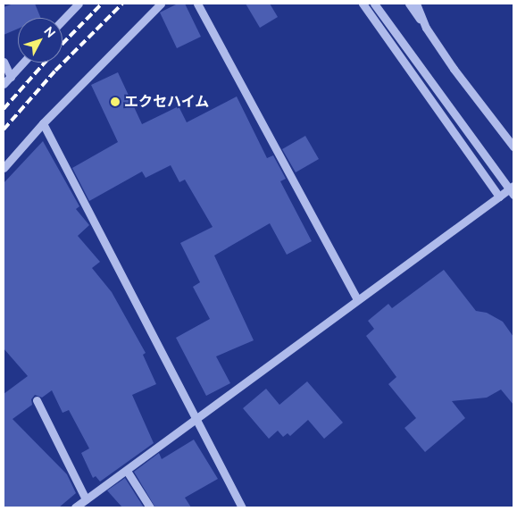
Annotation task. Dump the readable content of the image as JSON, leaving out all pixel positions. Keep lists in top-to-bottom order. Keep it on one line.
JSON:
{"places":["エクセハイム"],"north":"top right"}
